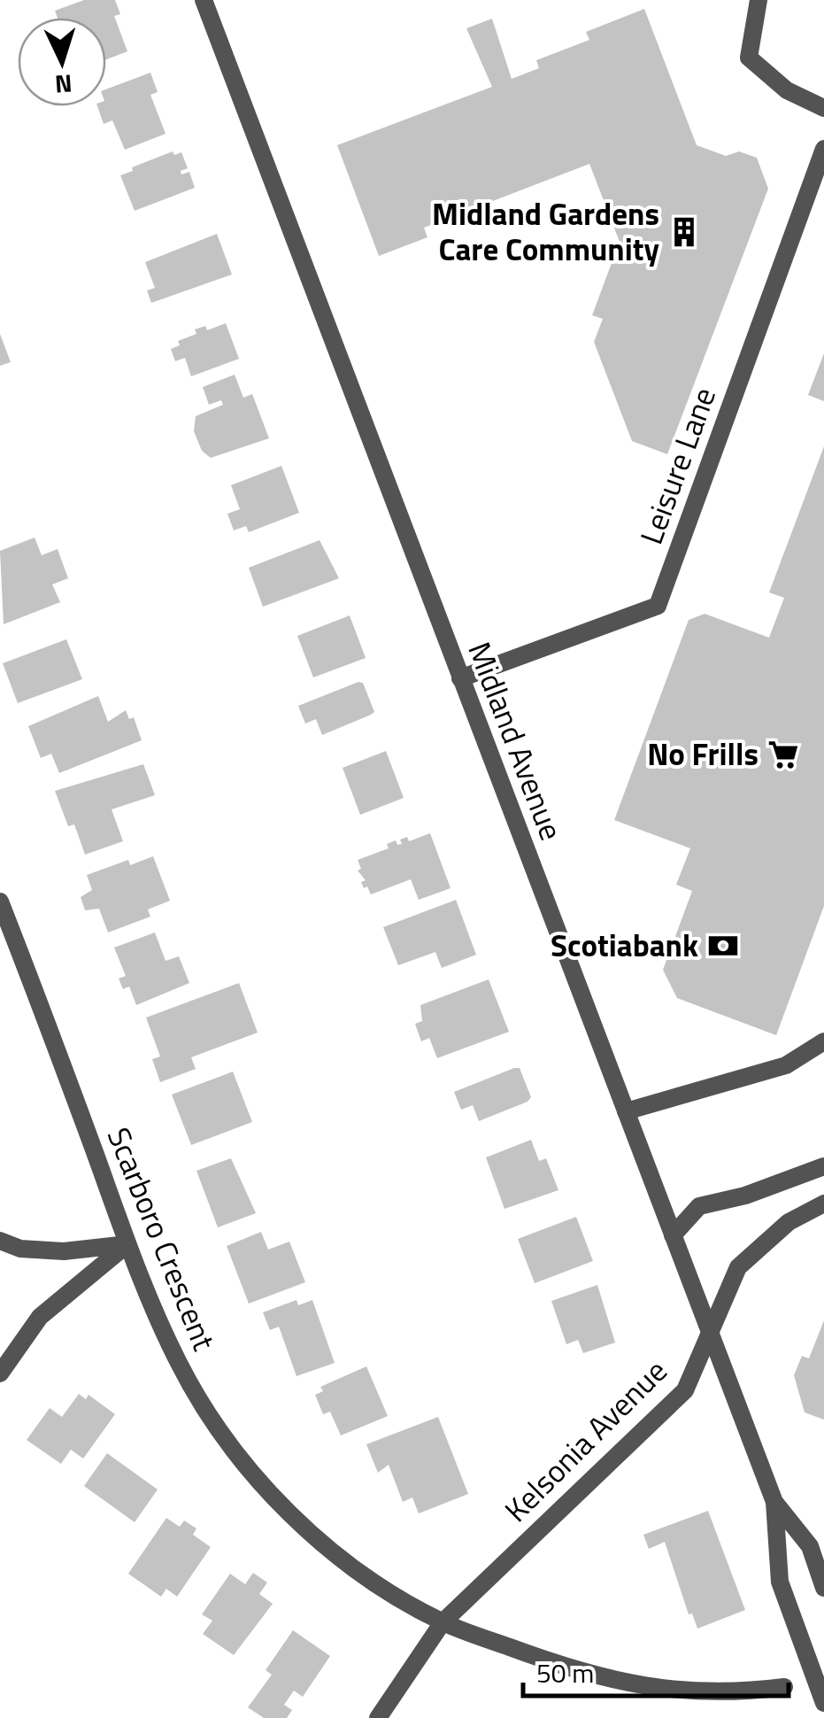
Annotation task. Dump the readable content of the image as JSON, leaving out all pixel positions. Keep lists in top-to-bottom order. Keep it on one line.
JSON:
{"streets":{"street":["Leisure Lane","Midland Avenue","Scarboro Crescent","Kelsonia Avenue"]},"crossings":[["Leisure Lane","Midland Avenue"],["Midland Avenue","Kelsonia Avenue"],["Scarboro Crescent","Kelsonia Avenue"]],"places":{"building":["Midland Gardens Care Community"],"supermarket":["No Frills"],"bank":["Scotiabank"]},"scale_bar":"50 m","north":"bottom"}
